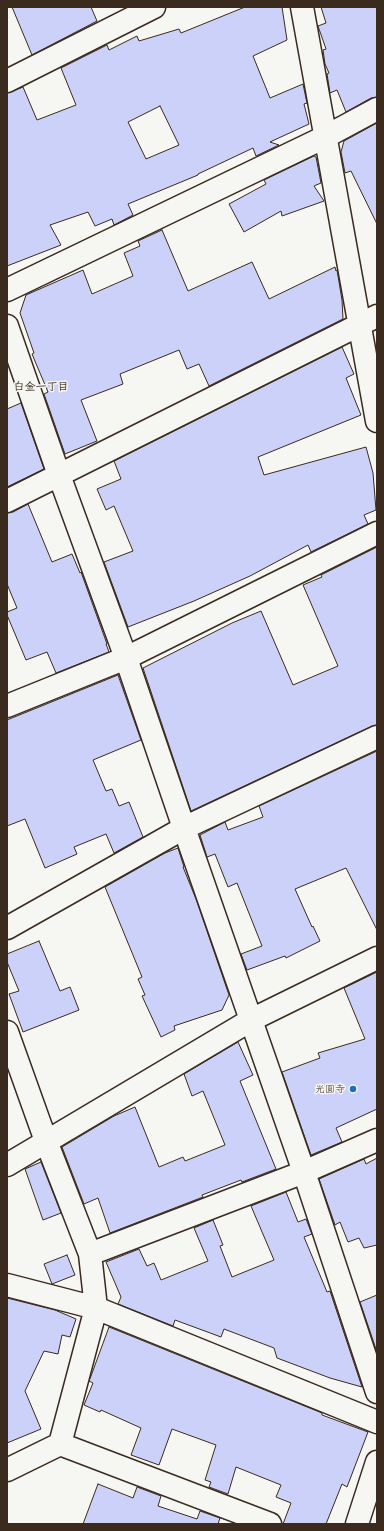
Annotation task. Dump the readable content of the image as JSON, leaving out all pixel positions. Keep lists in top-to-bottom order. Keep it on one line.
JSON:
{"districts":["白金一丁目"],"places":["光圓寺"]}
